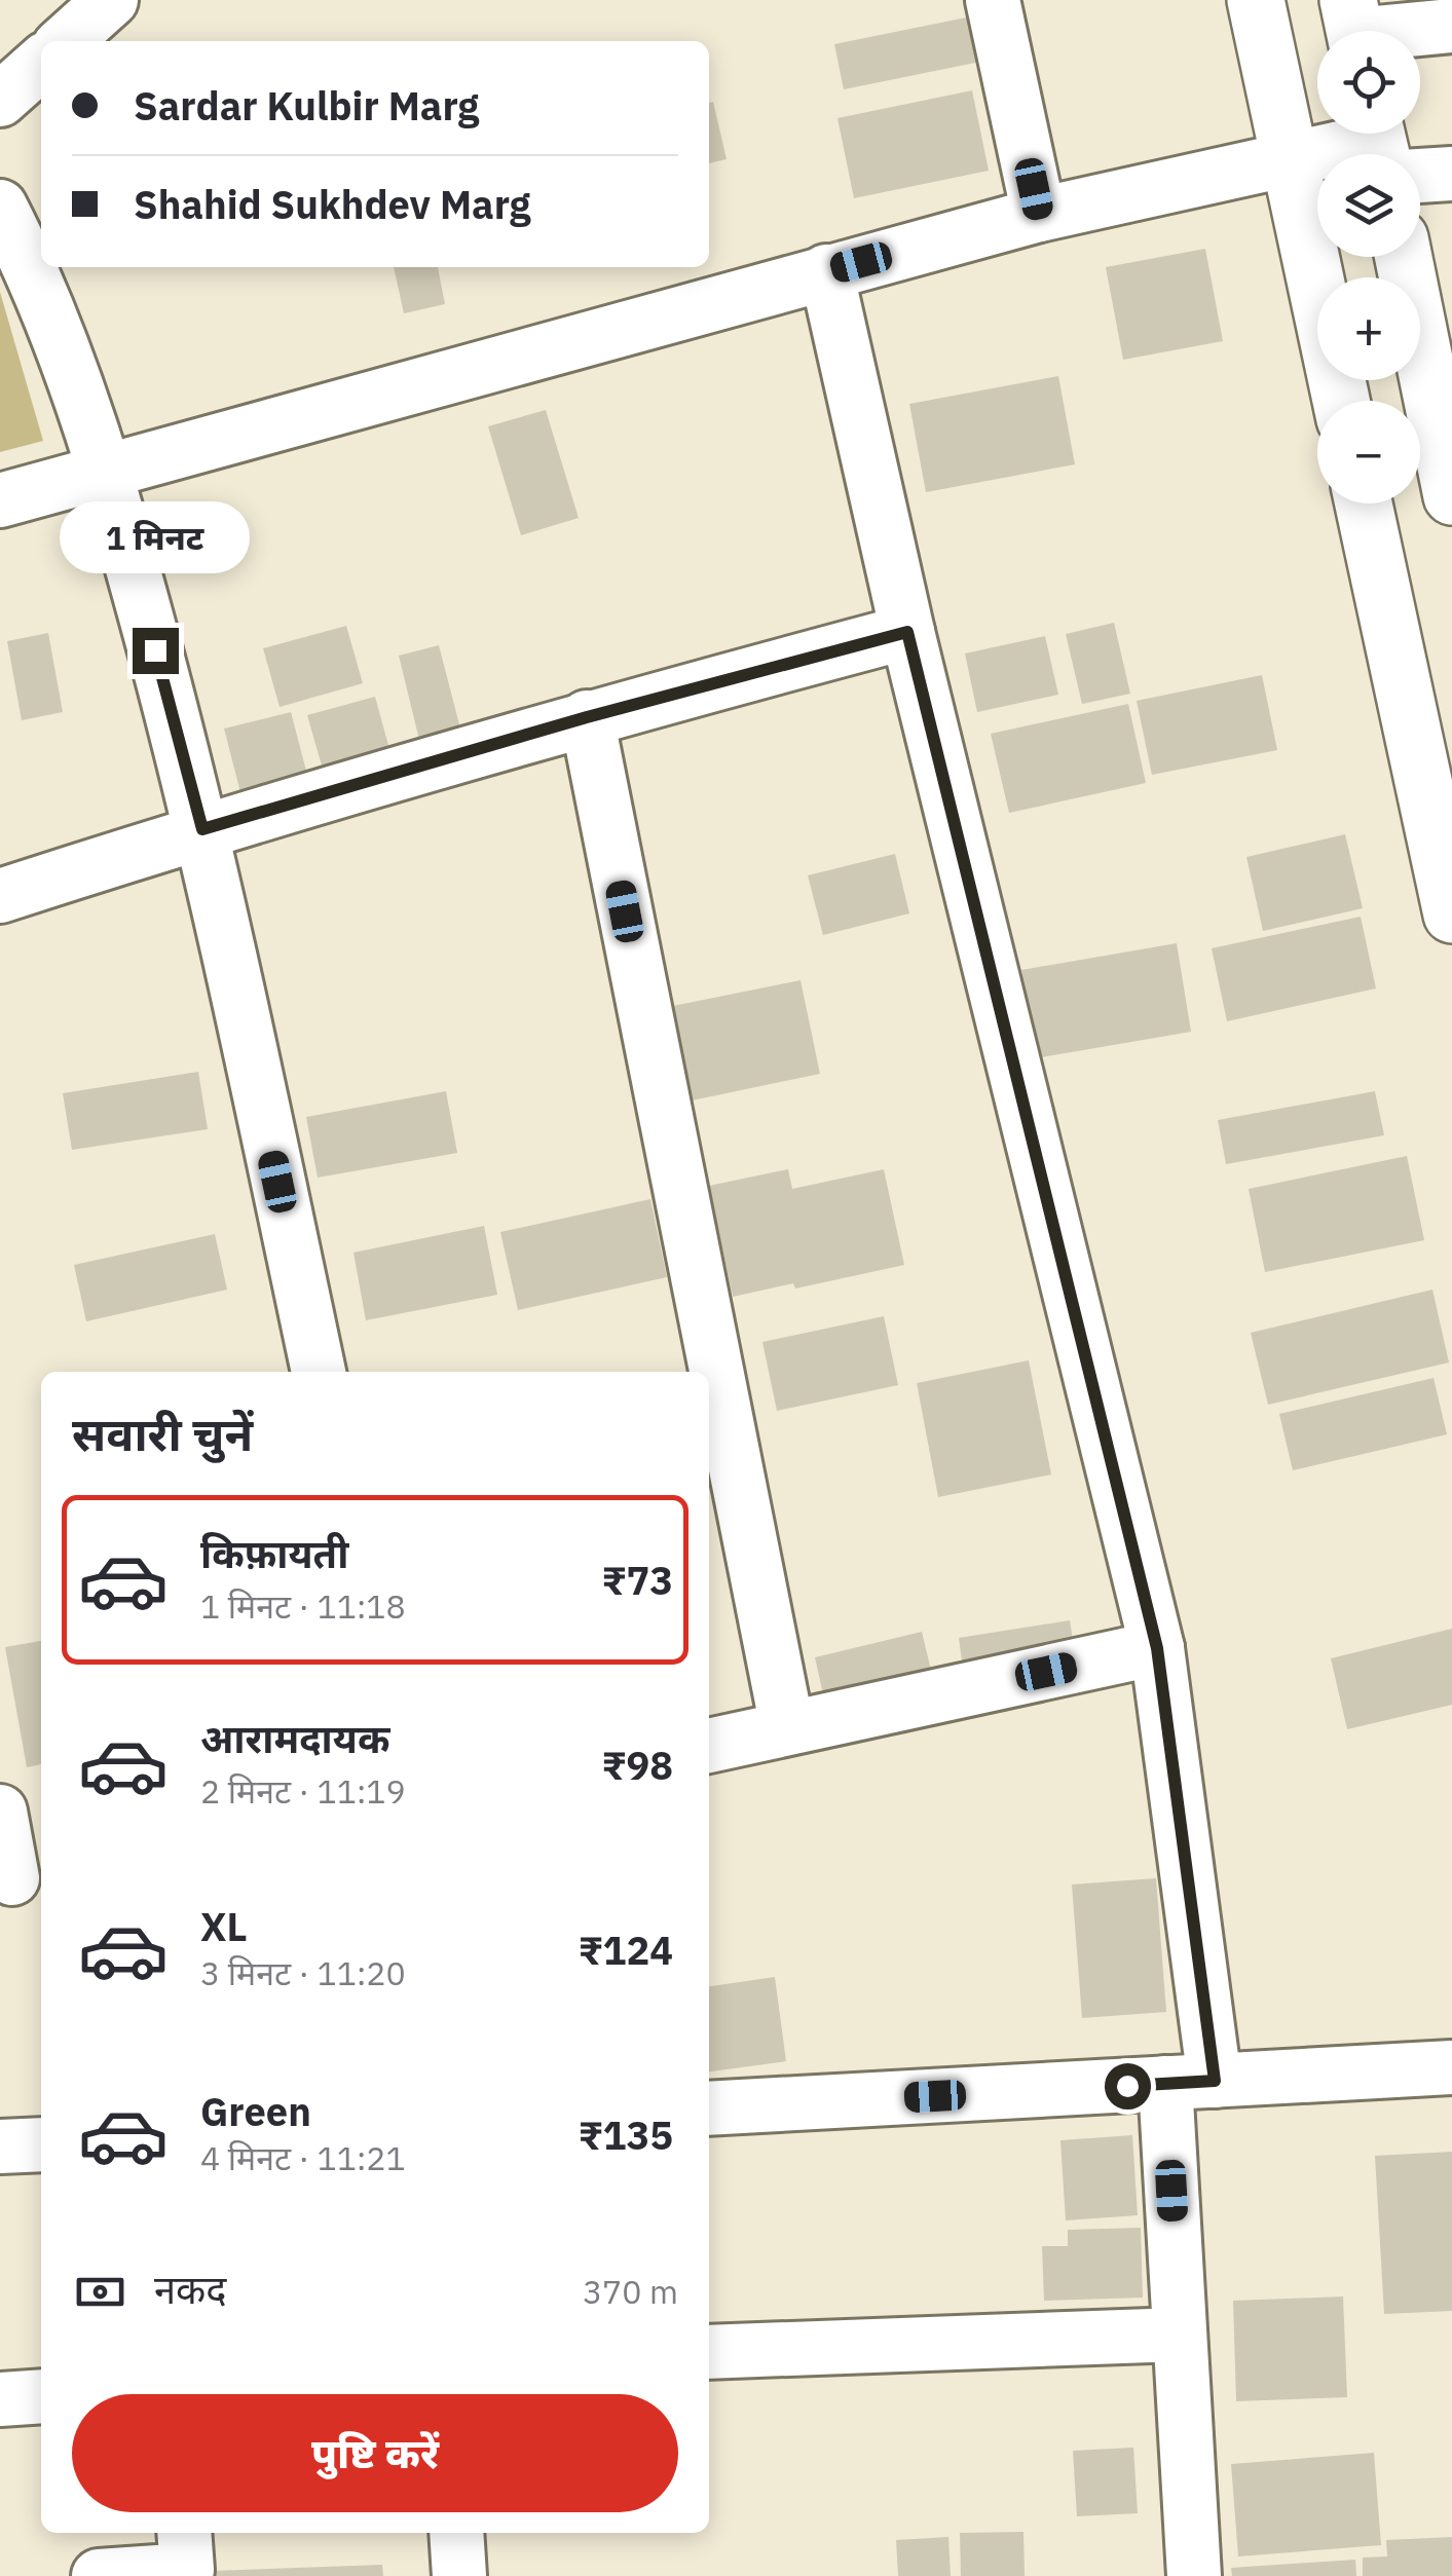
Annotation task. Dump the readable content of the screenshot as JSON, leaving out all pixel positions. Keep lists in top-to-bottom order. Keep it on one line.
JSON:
{"page":{"map_buttons":["+","−"],"banner":["Sardar Kulbir Marg","Shahid Sukhdev Marg"],"bubble":"1 मिनट","heading":"सवारी चुनें","list":[{"name":"किफ़ायती","note":"1 मिनट · 11:18","value":"₹73"},{"name":"आरामदायक","note":"2 मिनट · 11:19","value":"₹98"},{"name":"XL","note":"3 मिनट · 11:20","value":"₹124"},{"name":"Green","note":"4 मिनट · 11:21","value":"₹135"}],"pay":["नकद","370 m"],"buttons":"पुष्टि करें"}}
